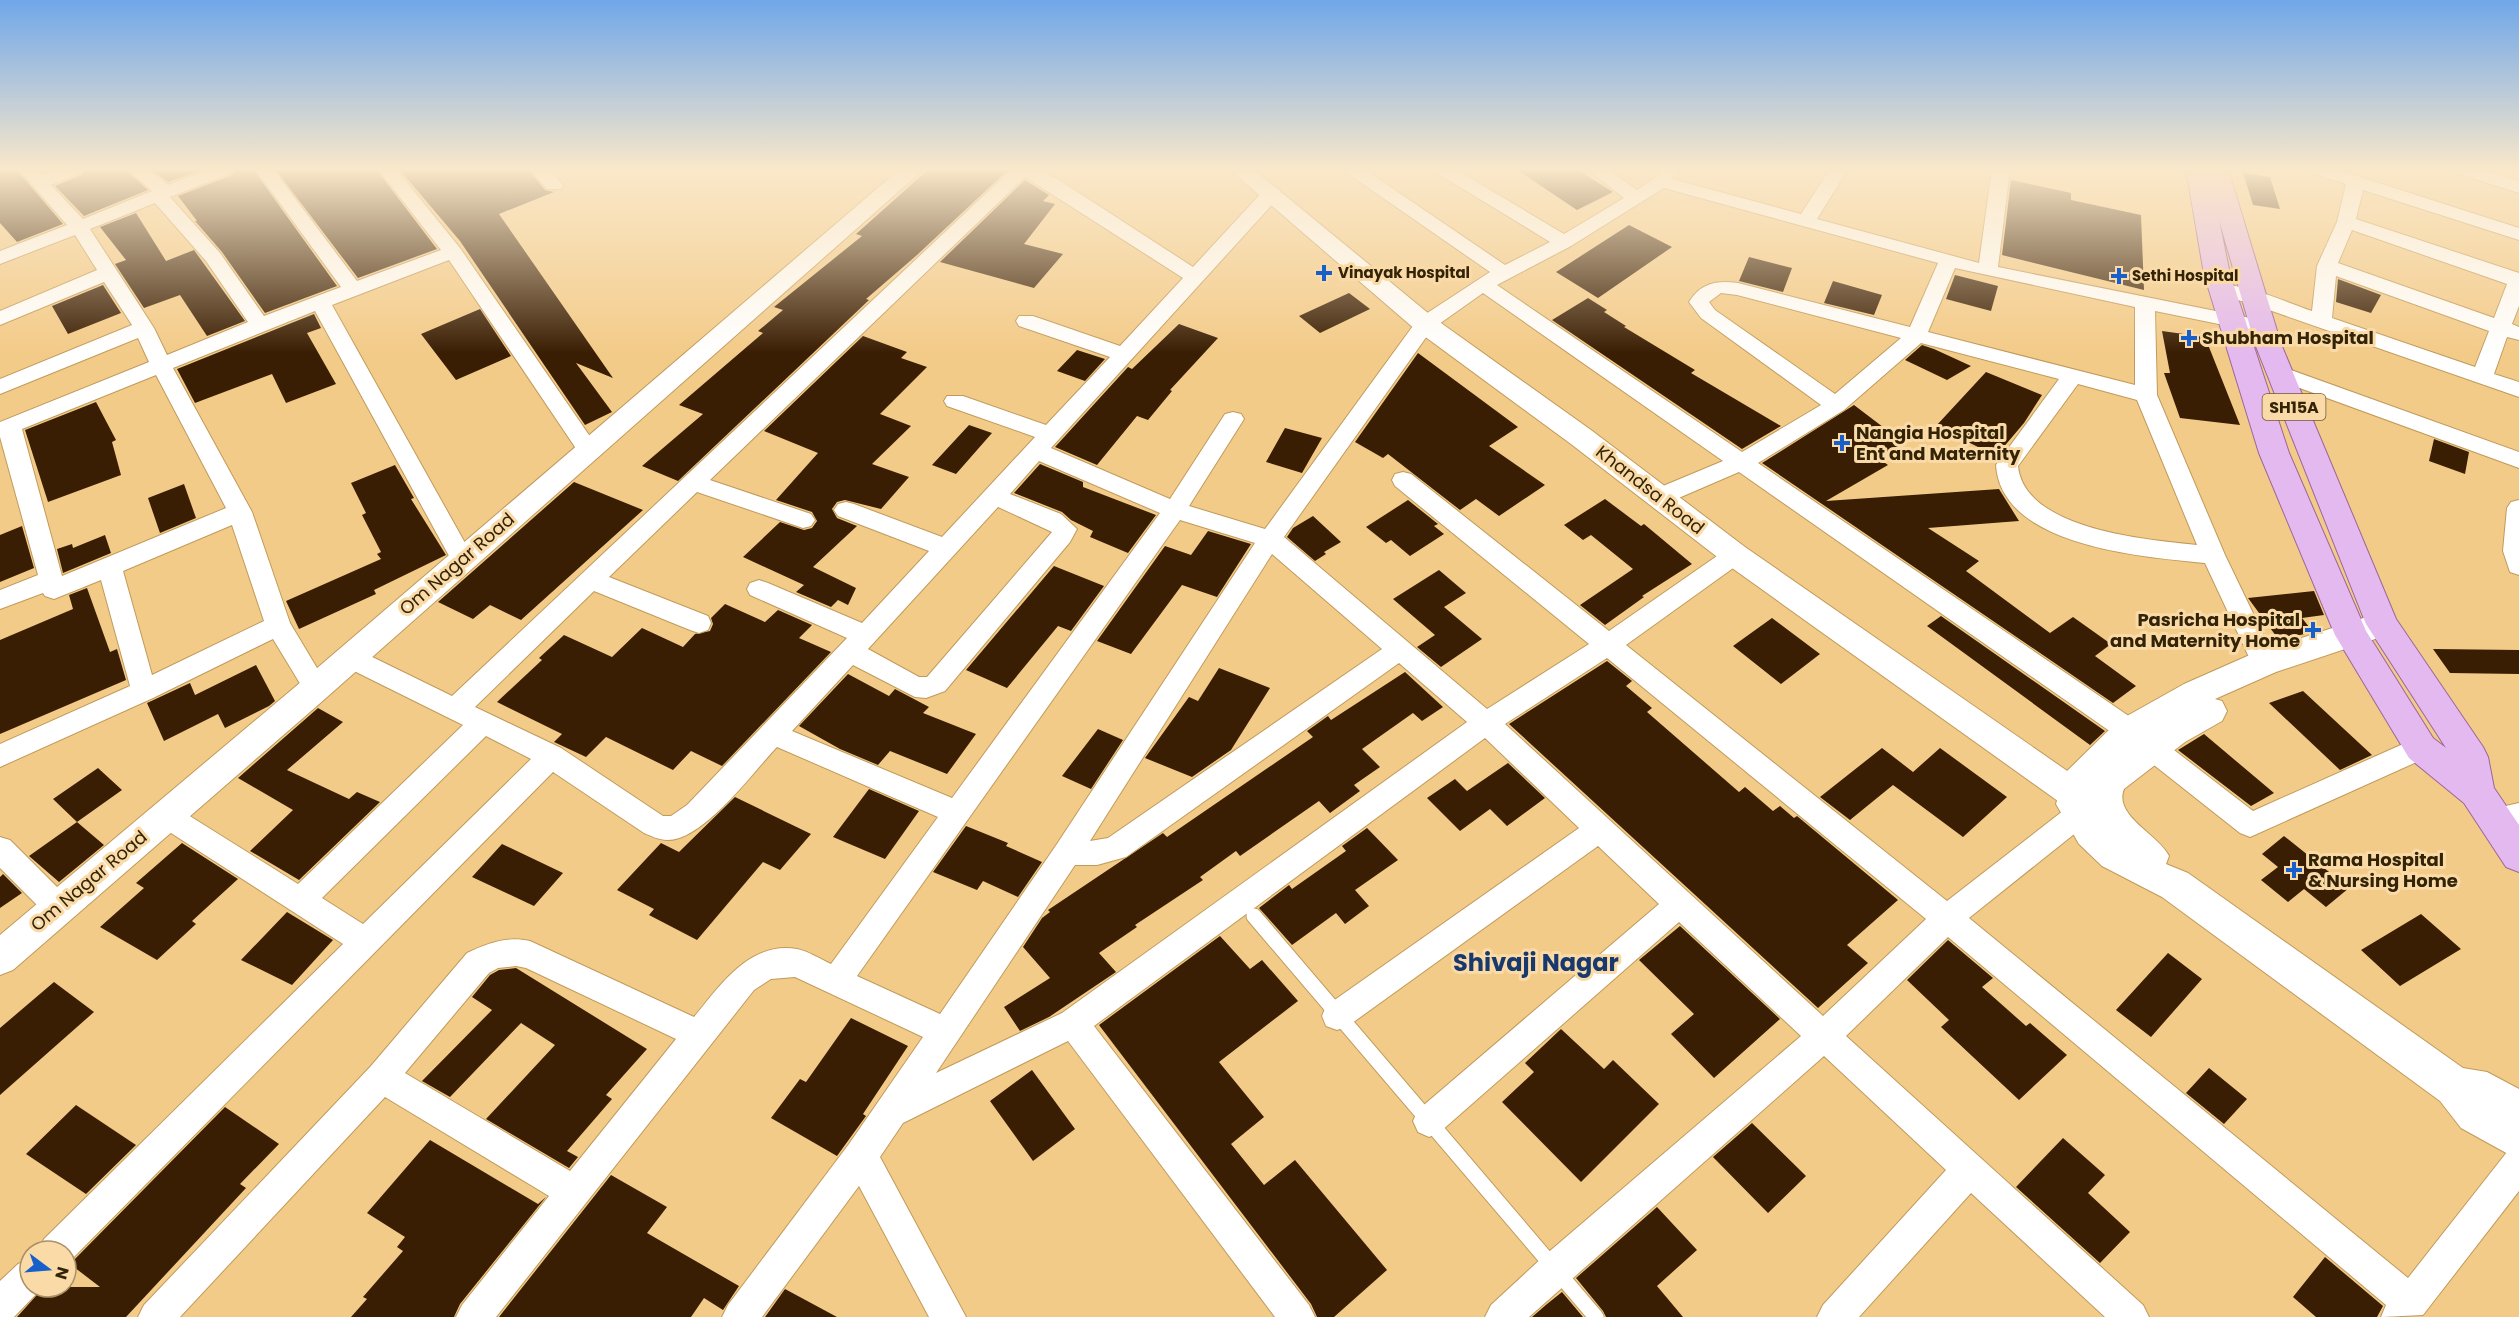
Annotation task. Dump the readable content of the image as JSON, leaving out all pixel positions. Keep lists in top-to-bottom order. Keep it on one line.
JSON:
{"streets":{"main road":["SH15A"],"street":["Khandsa Road","Om Nagar Road"]},"districts":["Shivaji Nagar"],"places":{"health":["Vinayak Hospital","Sethi Hospital","Shubham Hospital","Nangia Hospital Ent and Maternity","Pasricha Hospital and Maternity Home","Rama Hospital & Nursing Home"]},"north":"right"}
